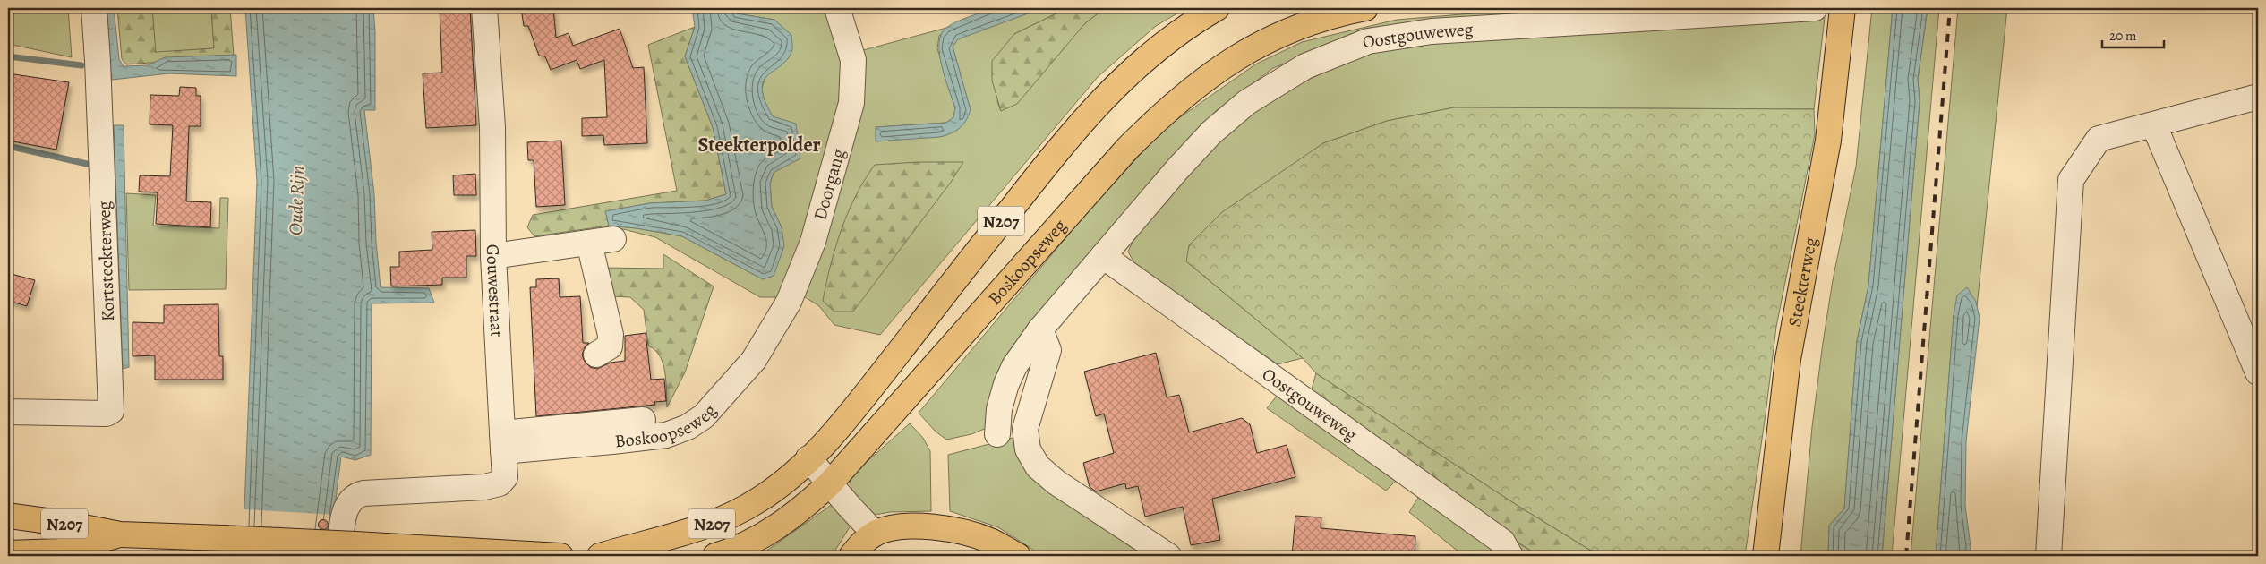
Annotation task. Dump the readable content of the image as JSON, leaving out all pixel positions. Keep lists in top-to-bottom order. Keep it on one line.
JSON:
{"streets":{"main road":["N207","Boskoopseweg","Steekterweg"],"street":["Oostgouweweg","Doorgang","Kortsteekterweg","Gouwestraat"]},"crossings":[["Doorgang","Boskoopseweg"],["N207","Gouwestraat"],["Boskoopseweg","Gouwestraat"]],"districts":["Steekterpolder"],"water":["Oude Rijn"],"scale_bar":"20 m"}
